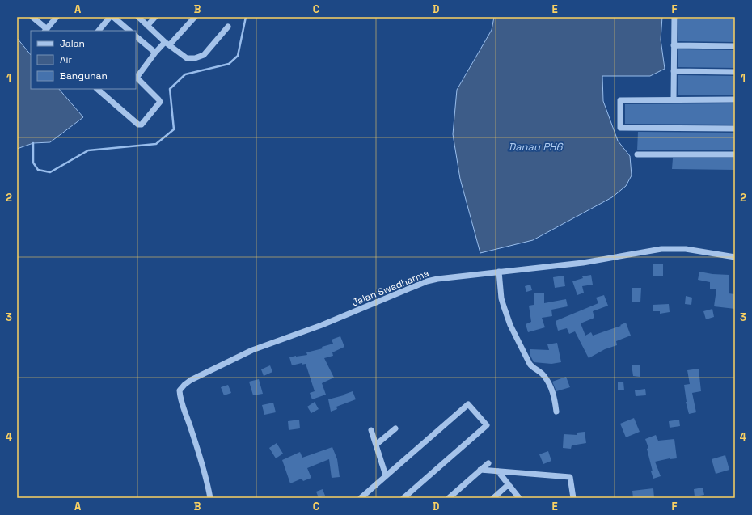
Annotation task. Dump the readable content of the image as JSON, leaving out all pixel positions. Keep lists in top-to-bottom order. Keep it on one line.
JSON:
{"streets":{"street":["Jalan Swadharma"]},"water":["Danau PH6"],"legend":["Jalan","Air","Bangunan"],"grid":{"columns":["A","B","C","D","E","F"],"rows":["1","2","3","4"]}}
